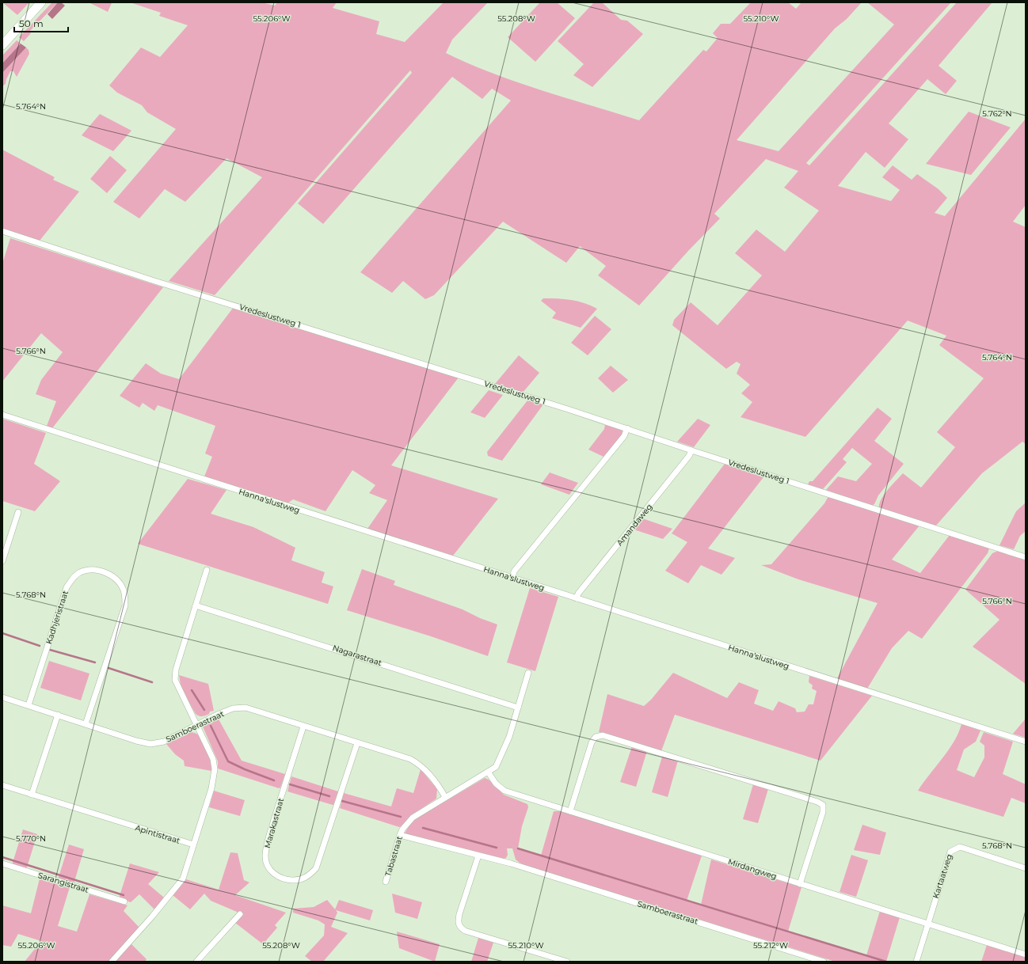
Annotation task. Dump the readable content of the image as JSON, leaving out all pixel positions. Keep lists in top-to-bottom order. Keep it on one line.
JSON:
{"streets":{"street":["Vredeslustweg 1","Hanna'slustweg","Amandaweg","Kadhjeristraat","Nagarastraat","Samboerastraat","Marakastraat","Apintistraat","Tabastraat","Mirdangweg","Kartaatweg","Sarangistraat"]},"crossings":[["Vredeslustweg 1","Amandaweg"],["Hanna'slustweg","Amandaweg"],["Kadhjeristraat","Samboerastraat"],["Nagarastraat","Tabastraat"],["Samboerastraat","Marakastraat"],["Samboerastraat","Tabastraat"],["Tabastraat","Mirdangweg"],["Mirdangweg","Kartaatweg"]],"scale_bar":"50 m","coordinates":["55.206°W","55.208°W","55.210°W","5.764°N","5.762°N","5.766°N","5.768°N","5.770°N","55.212°W"]}
